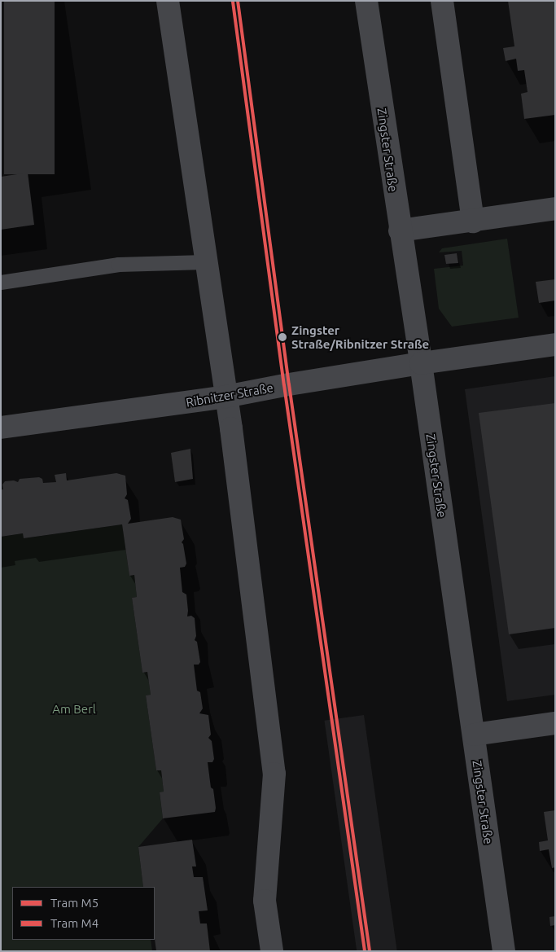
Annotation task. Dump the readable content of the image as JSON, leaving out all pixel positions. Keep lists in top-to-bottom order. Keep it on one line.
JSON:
{"streets":{"street":["Zingster Straße","Ribnitzer Straße"]},"crossings":[["Zingster Straße","Ribnitzer Straße"]],"parks":["Am Berl"],"places":["Zingster Straße/Ribnitzer Straße"],"lines":["tram line M5","tram line M4"],"legend":["Tram M5","Tram M4"]}
